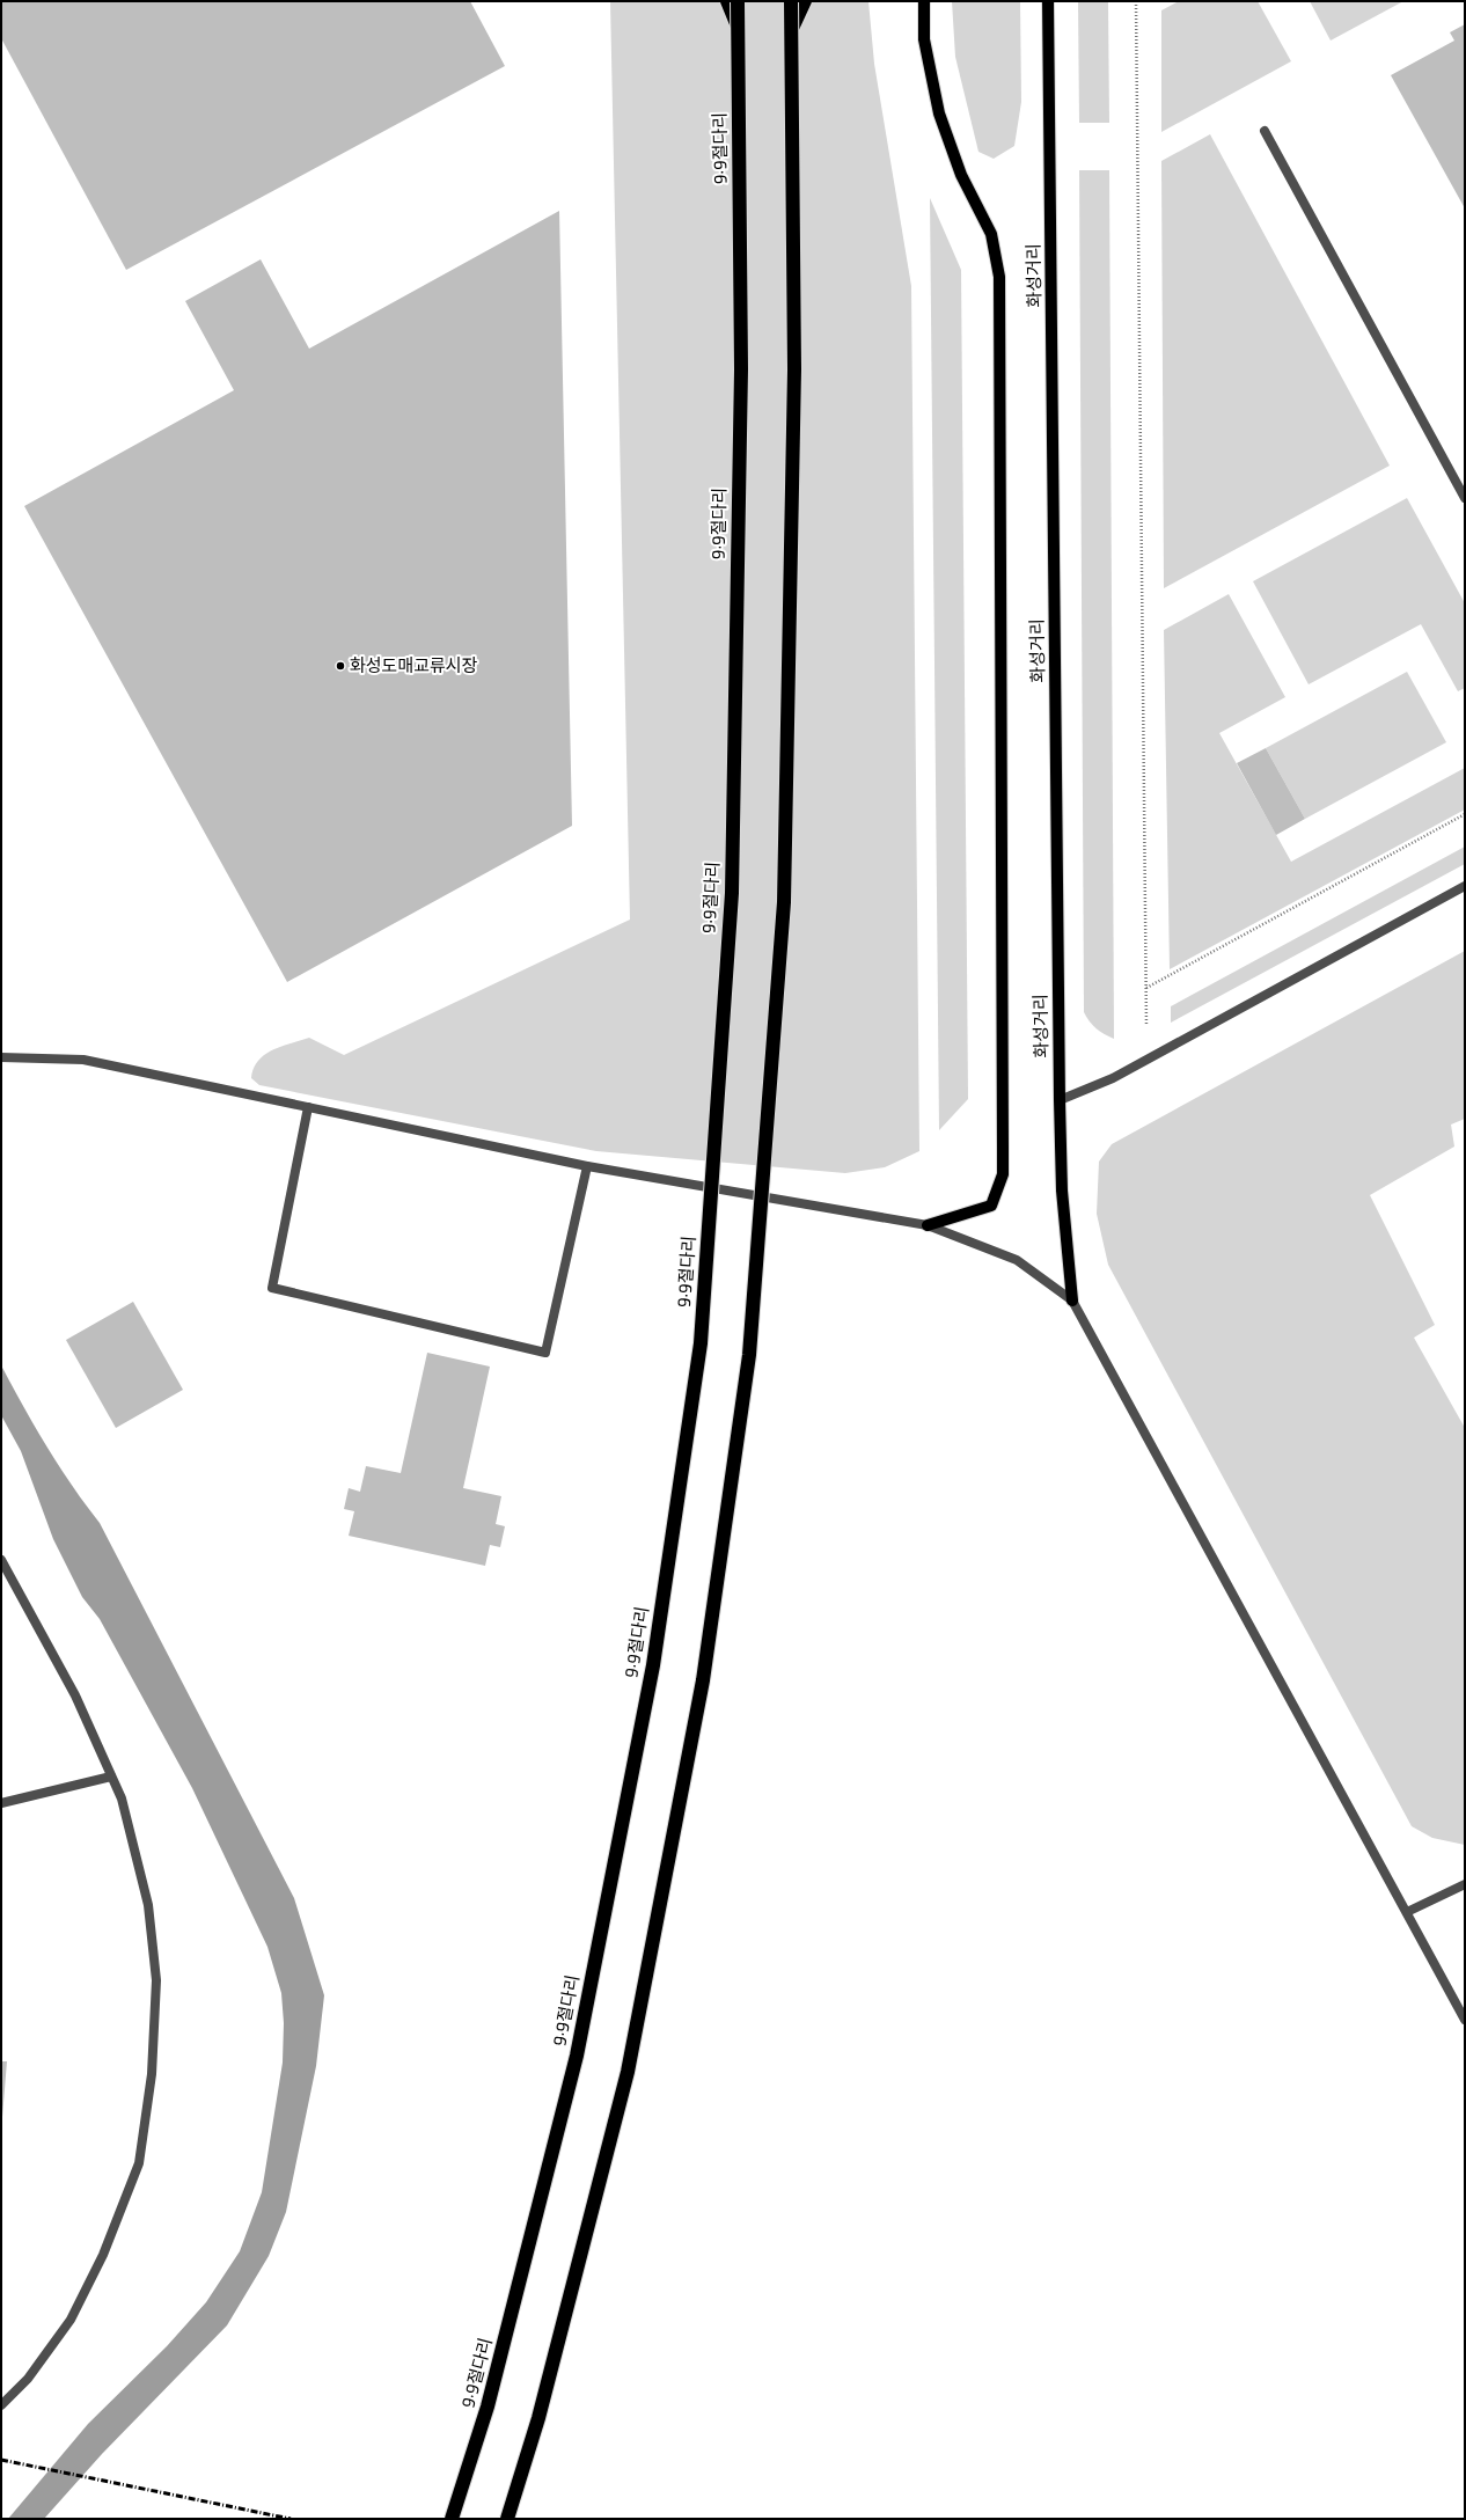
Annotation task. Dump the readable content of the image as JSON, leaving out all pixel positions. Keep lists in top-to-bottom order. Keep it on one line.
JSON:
{"streets":{"highway":["9·9절다리"],"main road":["화성거리"]},"places":["화성도매교류시장"]}
